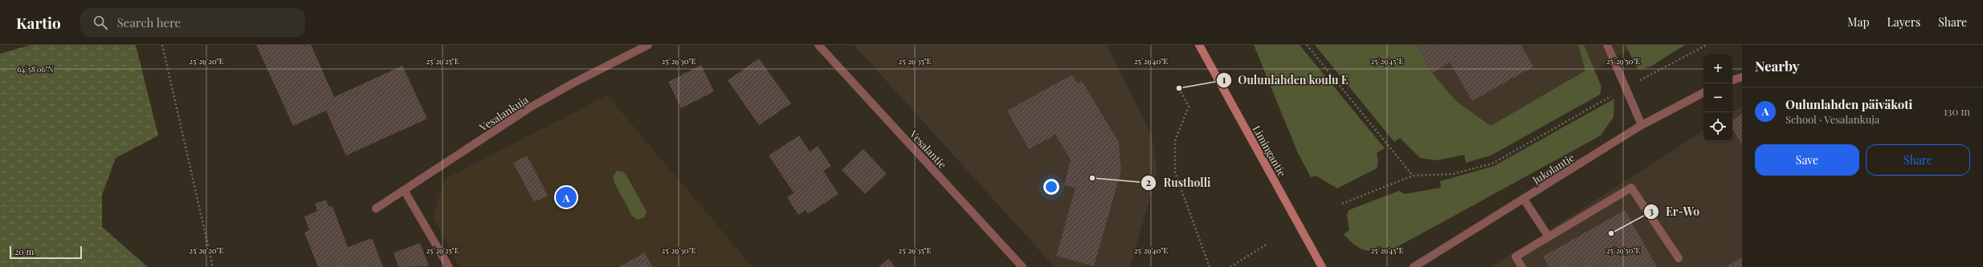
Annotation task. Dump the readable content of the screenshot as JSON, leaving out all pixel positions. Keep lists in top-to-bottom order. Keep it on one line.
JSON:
{"streets":{"main road":["Limingantie"],"street":["Vesalankuja","Vesalantie","Jukolantie"]},"places":["Oulunlahden koulu E","Rustholli","Er-Wo"],"scale_bar":"20 m","page":{"header":"Kartio","search":"Search here","nav":["Map","Layers","Share"],"heading":"Nearby","map_buttons":["+","−"],"list":[{"mark":"A","name":"Oulunlahden päiväkoti","note":"School · Vesalankuja","value":"130 m"}],"buttons":["Save","Share"],"pins":"A","scale":"20 m"},"coordinates":["25°29'20\"E","25°29'25\"E","25°29'30\"E","25°29'35\"E","25°29'40\"E","25°29'45\"E","25°29'50\"E","64°58'06\"N"]}
